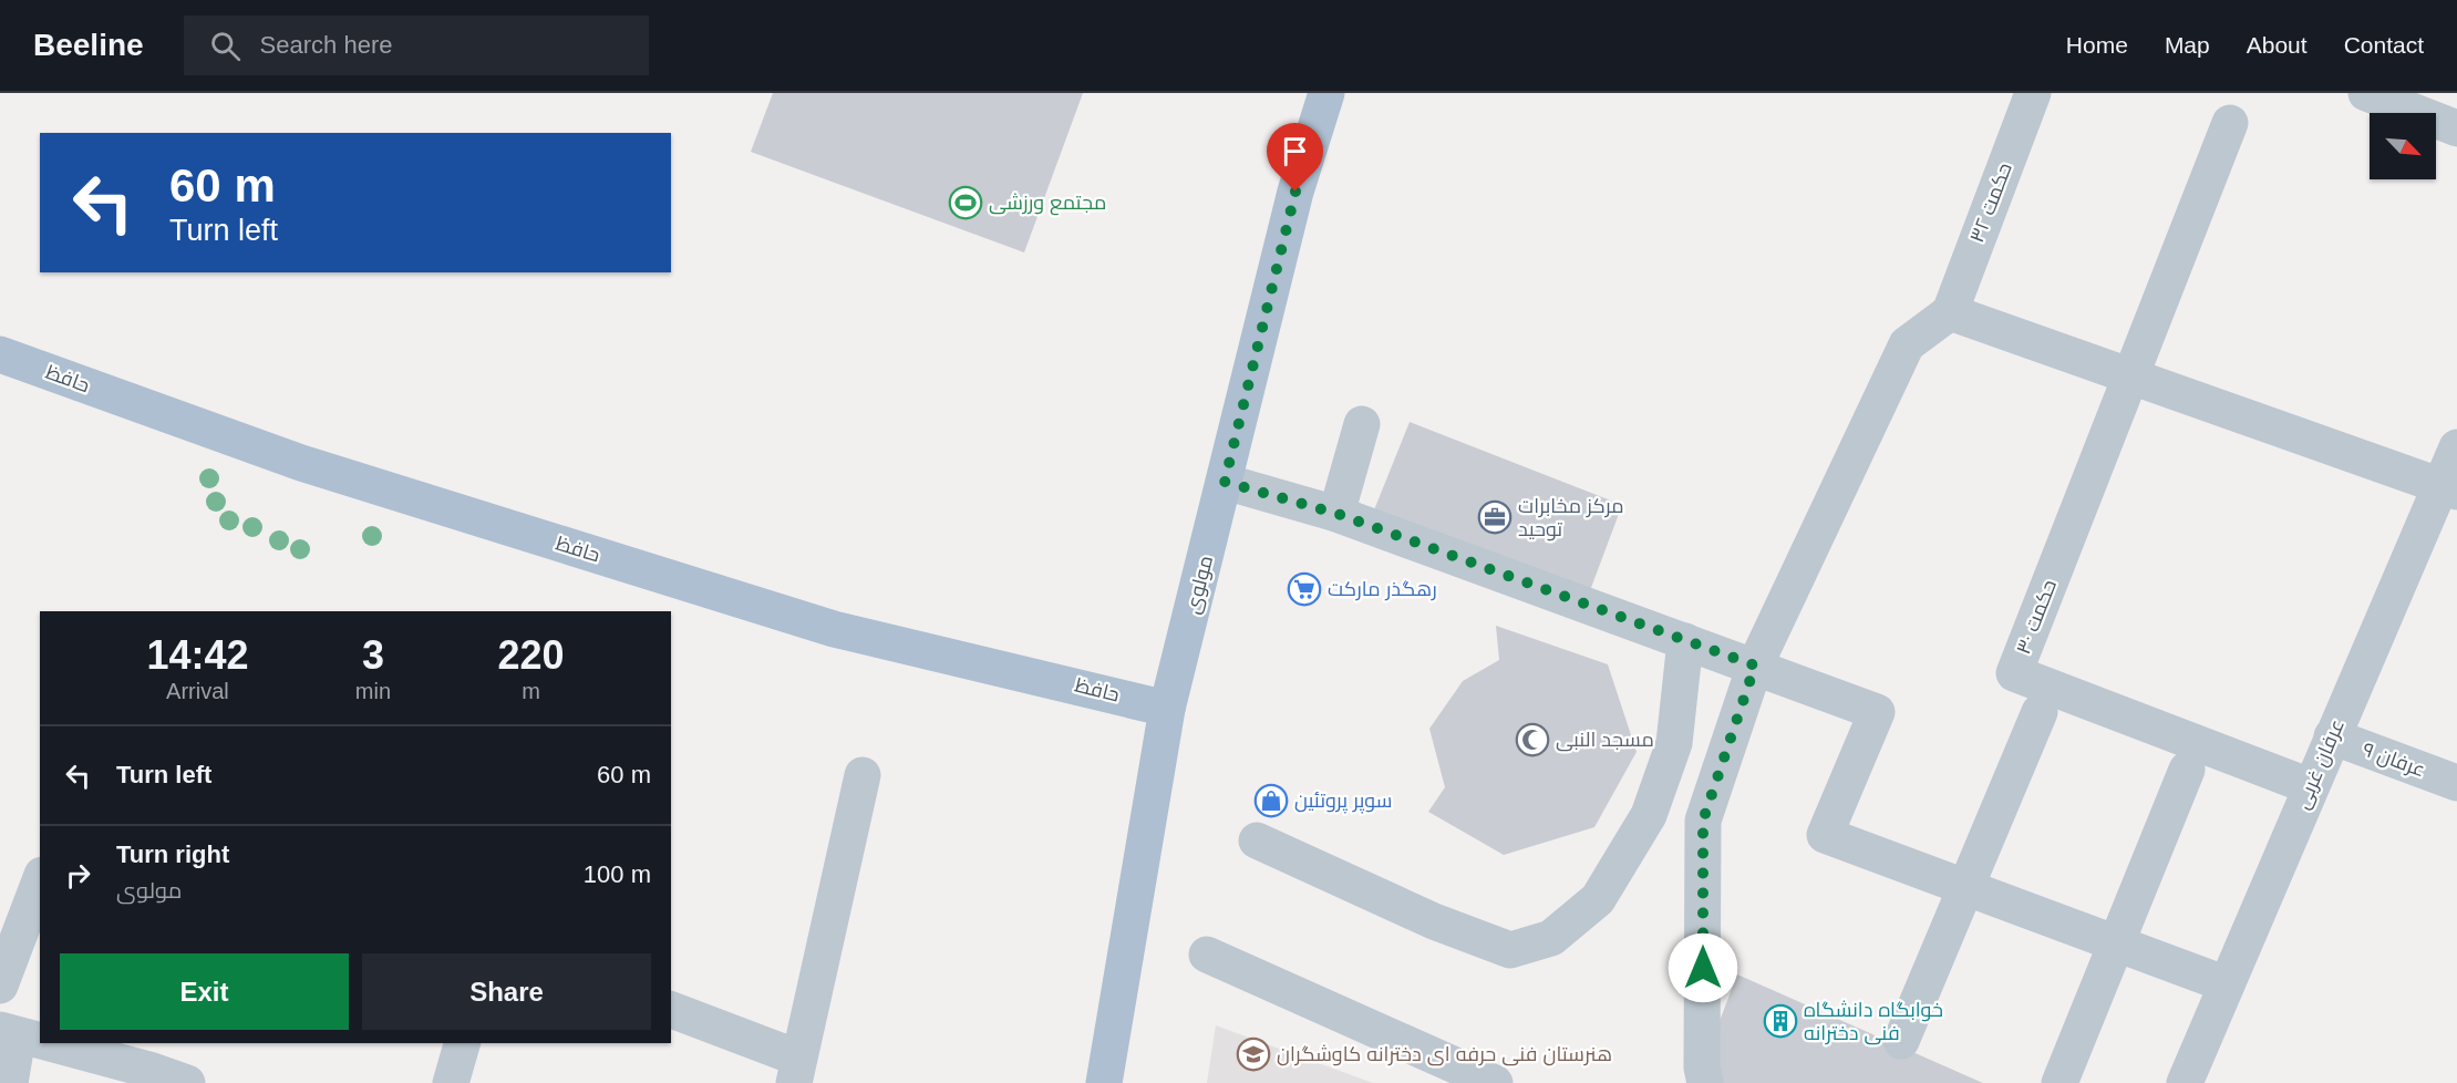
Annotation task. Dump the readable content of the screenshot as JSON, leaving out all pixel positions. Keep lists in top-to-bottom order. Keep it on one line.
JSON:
{"streets":{"main road":["حافظ","مولوی"],"street":["حکمت ۳۲","حکمت ۳۰","عرفان ۹","عرفان غربی"]},"crossings":[["حافظ","مولوی"],["حکمت ۳۰","عرفان غربی"],["عرفان ۹","عرفان غربی"]],"places":{"sports":["مجتمع ورزشی"],"office":["مرکز مخابرات توحید"],"supermarket":["رهگذر مارکت"],"mosque":["مسجد النبی"],"shop":["سوپر پروتئین"],"building":["خوابگاه دانشگاه فنی دخترانه"],"school or university":["هنرستان فنی حرفه ای دخترانه کاوشگران"]},"north":"bottom right","page":{"header":"Beeline","search":"Search here","nav":["Home","Map","About","Contact"],"turn":["60 m","Turn left"],"eta":["14:42","Arrival","3","min","220","m"],"list":[{"name":"Turn left","value":"60 m"},{"name":"Turn right","note":"مولوی","value":"100 m"}],"buttons":["Exit","Share"]}}
